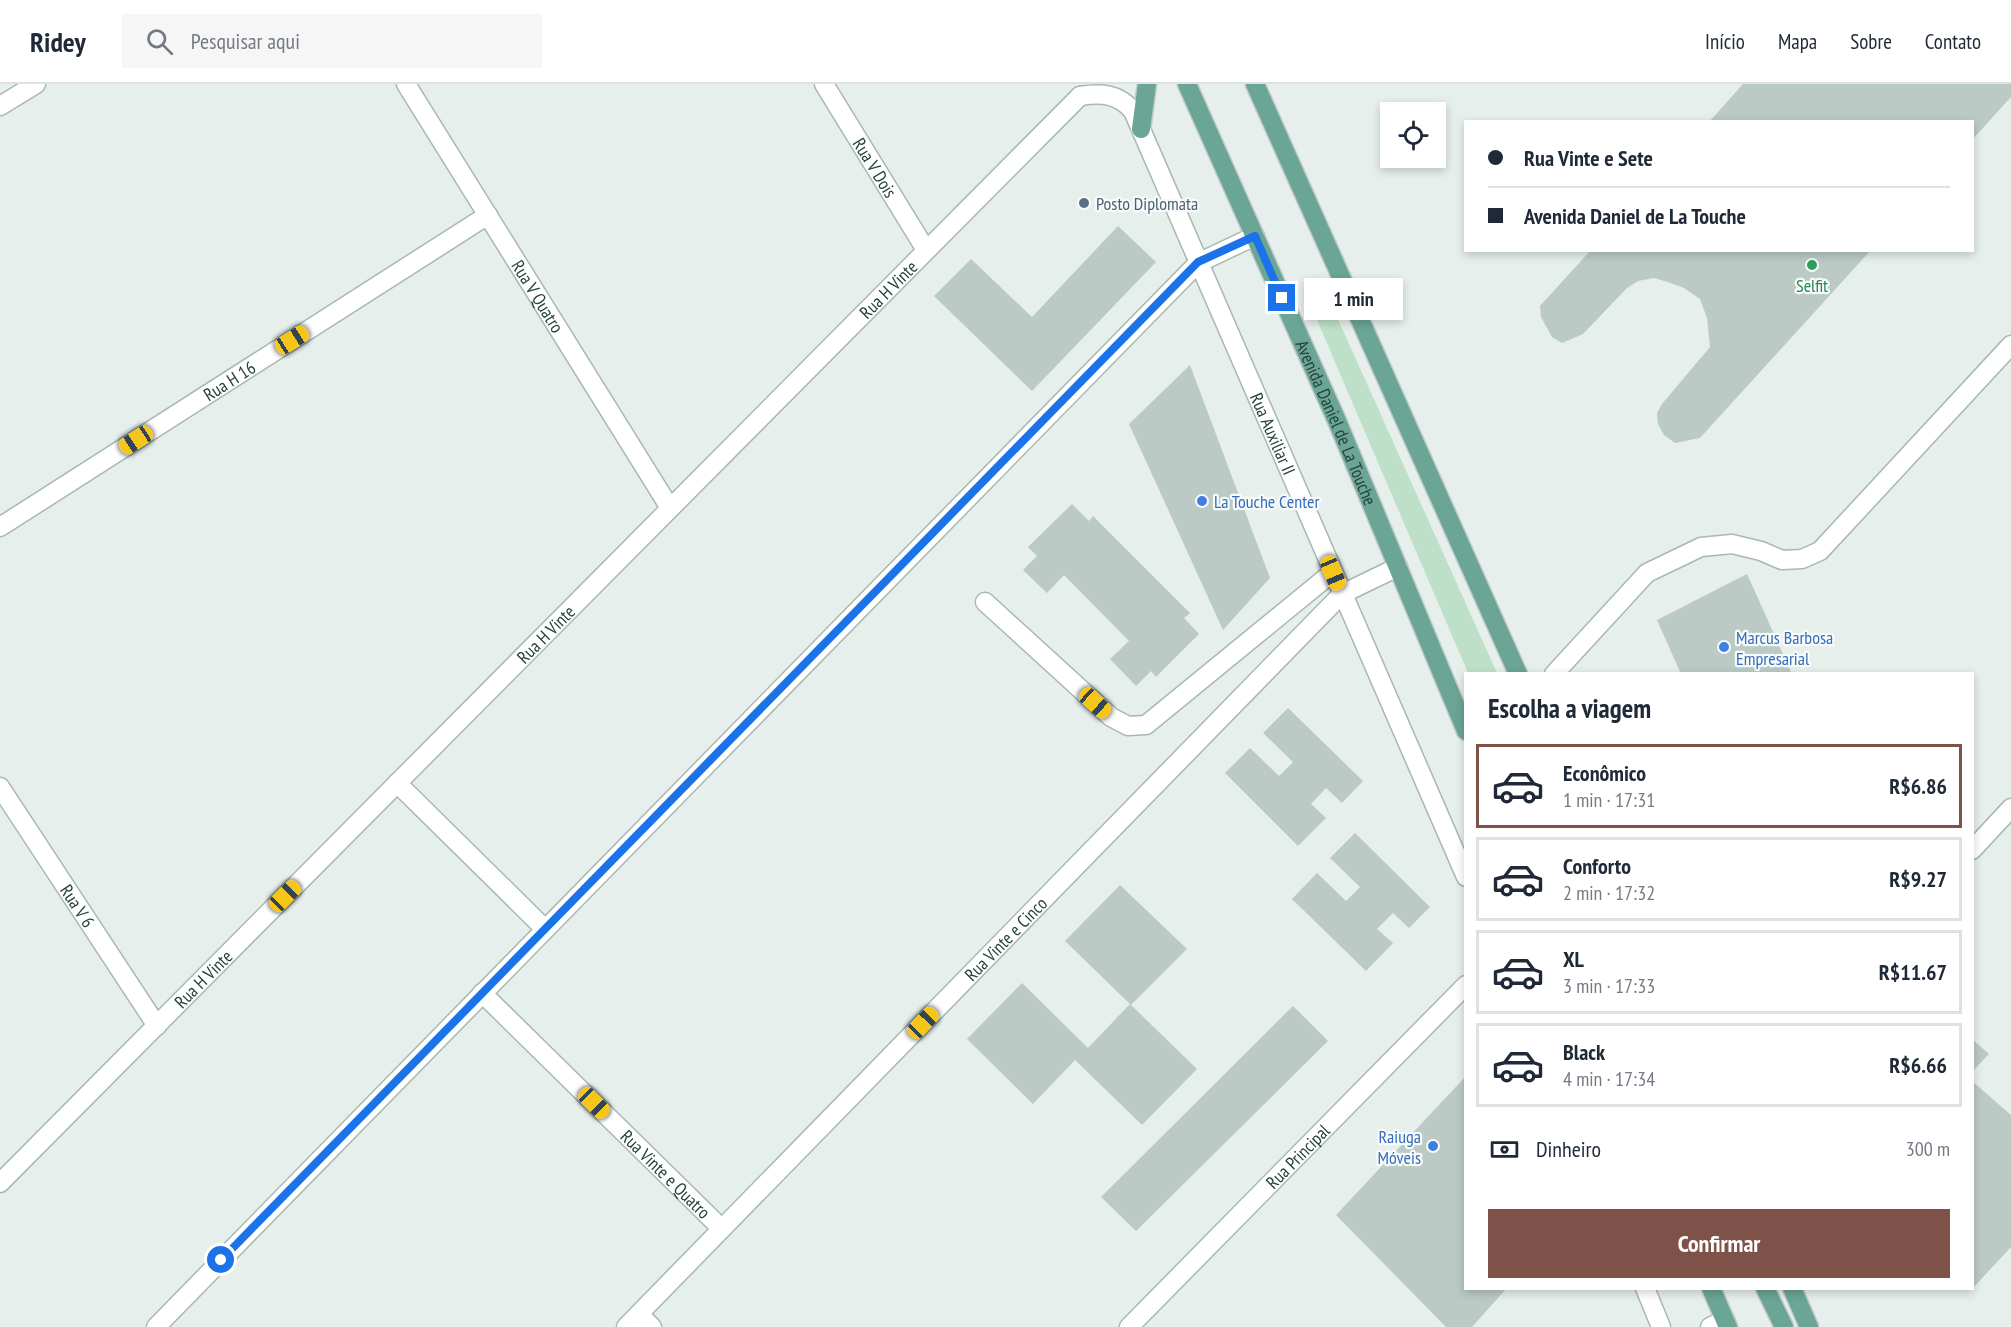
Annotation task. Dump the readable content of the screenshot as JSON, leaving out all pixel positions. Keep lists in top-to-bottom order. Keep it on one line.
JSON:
{"streets":{"main road":["Avenida Daniel de La Touche"],"street":["Rua V Dois","Rua H Vinte","Rua V Quatro","Rua H 16","Rua Auxiliar II","Rua V 6","Rua Vinte e Cinco","Rua Principal","Rua Vinte e Quatro"]},"crossings":[["Rua V Dois","Rua H Vinte"],["Rua H Vinte","Rua V Quatro"],["Rua H Vinte","Rua Auxiliar II"],["Rua H Vinte","Rua V 6"],["Rua V Quatro","Rua H 16"],["Avenida Daniel de La Touche","Rua Vinte e Cinco"],["Rua Auxiliar II","Rua Vinte e Cinco"],["Rua Vinte e Cinco","Rua Vinte e Quatro"]],"places":["Posto Diplomata","Selfit","La Touche Center","Marcus Barbosa Empresarial","Raiuga Móveis"],"page":{"header":"Ridey","search":"Pesquisar aqui","nav":["Início","Mapa","Sobre","Contato"],"banner":["Rua Vinte e Sete","Avenida Daniel de La Touche"],"bubble":"1 min","heading":"Escolha a viagem","list":[{"name":"Econômico","note":"1 min · 17:31","value":"R$6.86"},{"name":"Conforto","note":"2 min · 17:32","value":"R$9.27"},{"name":"XL","note":"3 min · 17:33","value":"R$11.67"},{"name":"Black","note":"4 min · 17:34","value":"R$6.66"}],"pay":["Dinheiro","300 m"],"buttons":"Confirmar"}}
